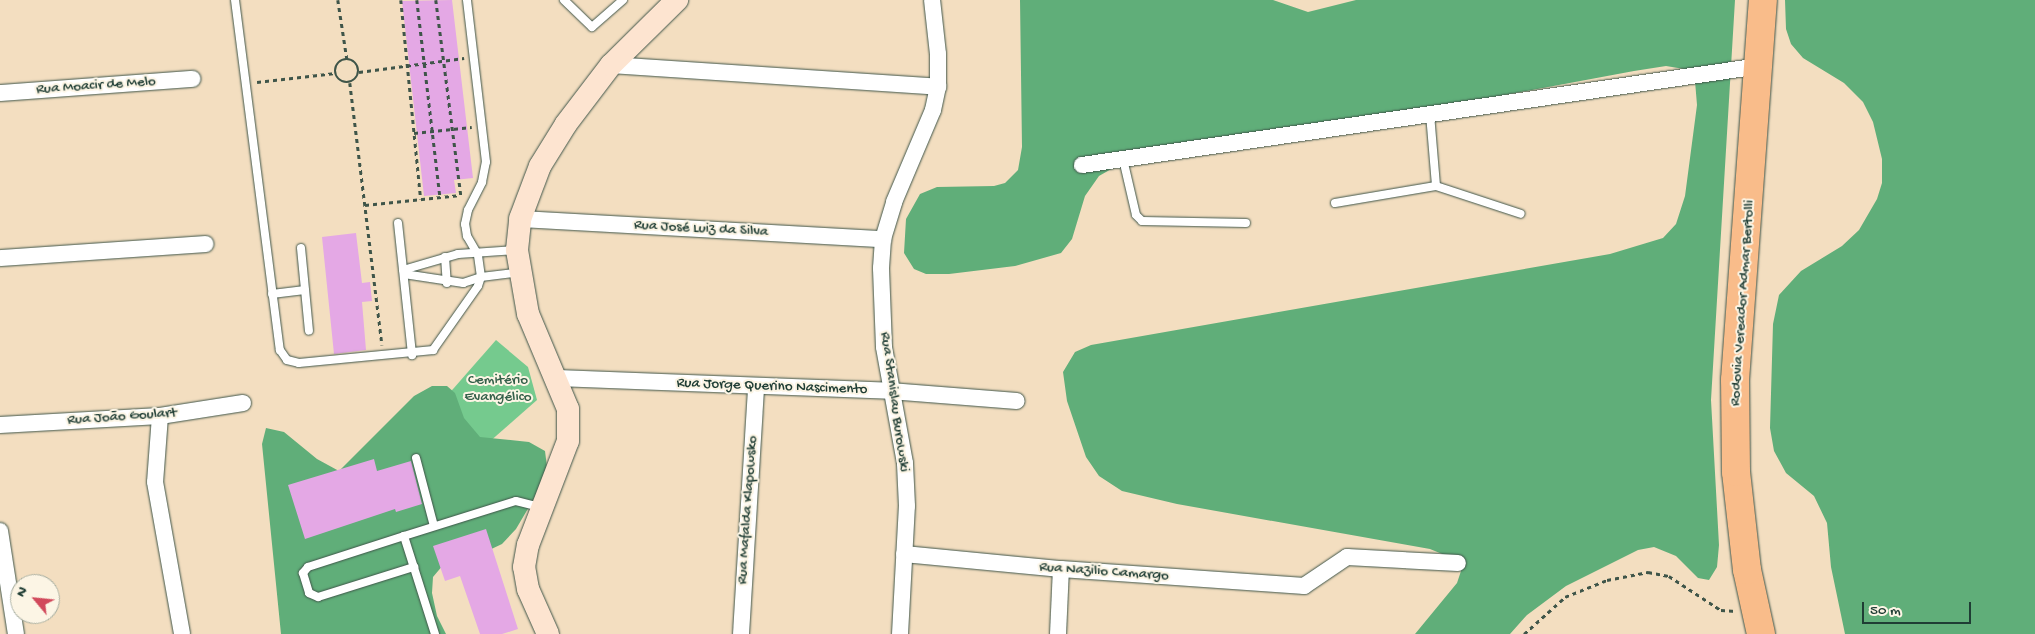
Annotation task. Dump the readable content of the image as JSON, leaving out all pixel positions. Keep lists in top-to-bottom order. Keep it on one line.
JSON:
{"streets":{"highway":["Rodovia Vereador Admar Bertolli"],"street":["Rua Moacir de Melo","Rua José Luiz da Silva","Rua Jorge Querino Nascimento","Rua Stanislau Burowski","Rua João Goulart","Rua Mafalda Klapowsko","Rua Nazilio Camargo"]},"crossings":[["Rua José Luiz da Silva","Rua Stanislau Burowski"],["Rua Jorge Querino Nascimento","Rua Stanislau Burowski"],["Rua Jorge Querino Nascimento","Rua Mafalda Klapowsko"],["Rua Stanislau Burowski","Rua Nazilio Camargo"]],"parks":["Cemitério Evangélico"],"scale_bar":"50 m","north":"top left"}
